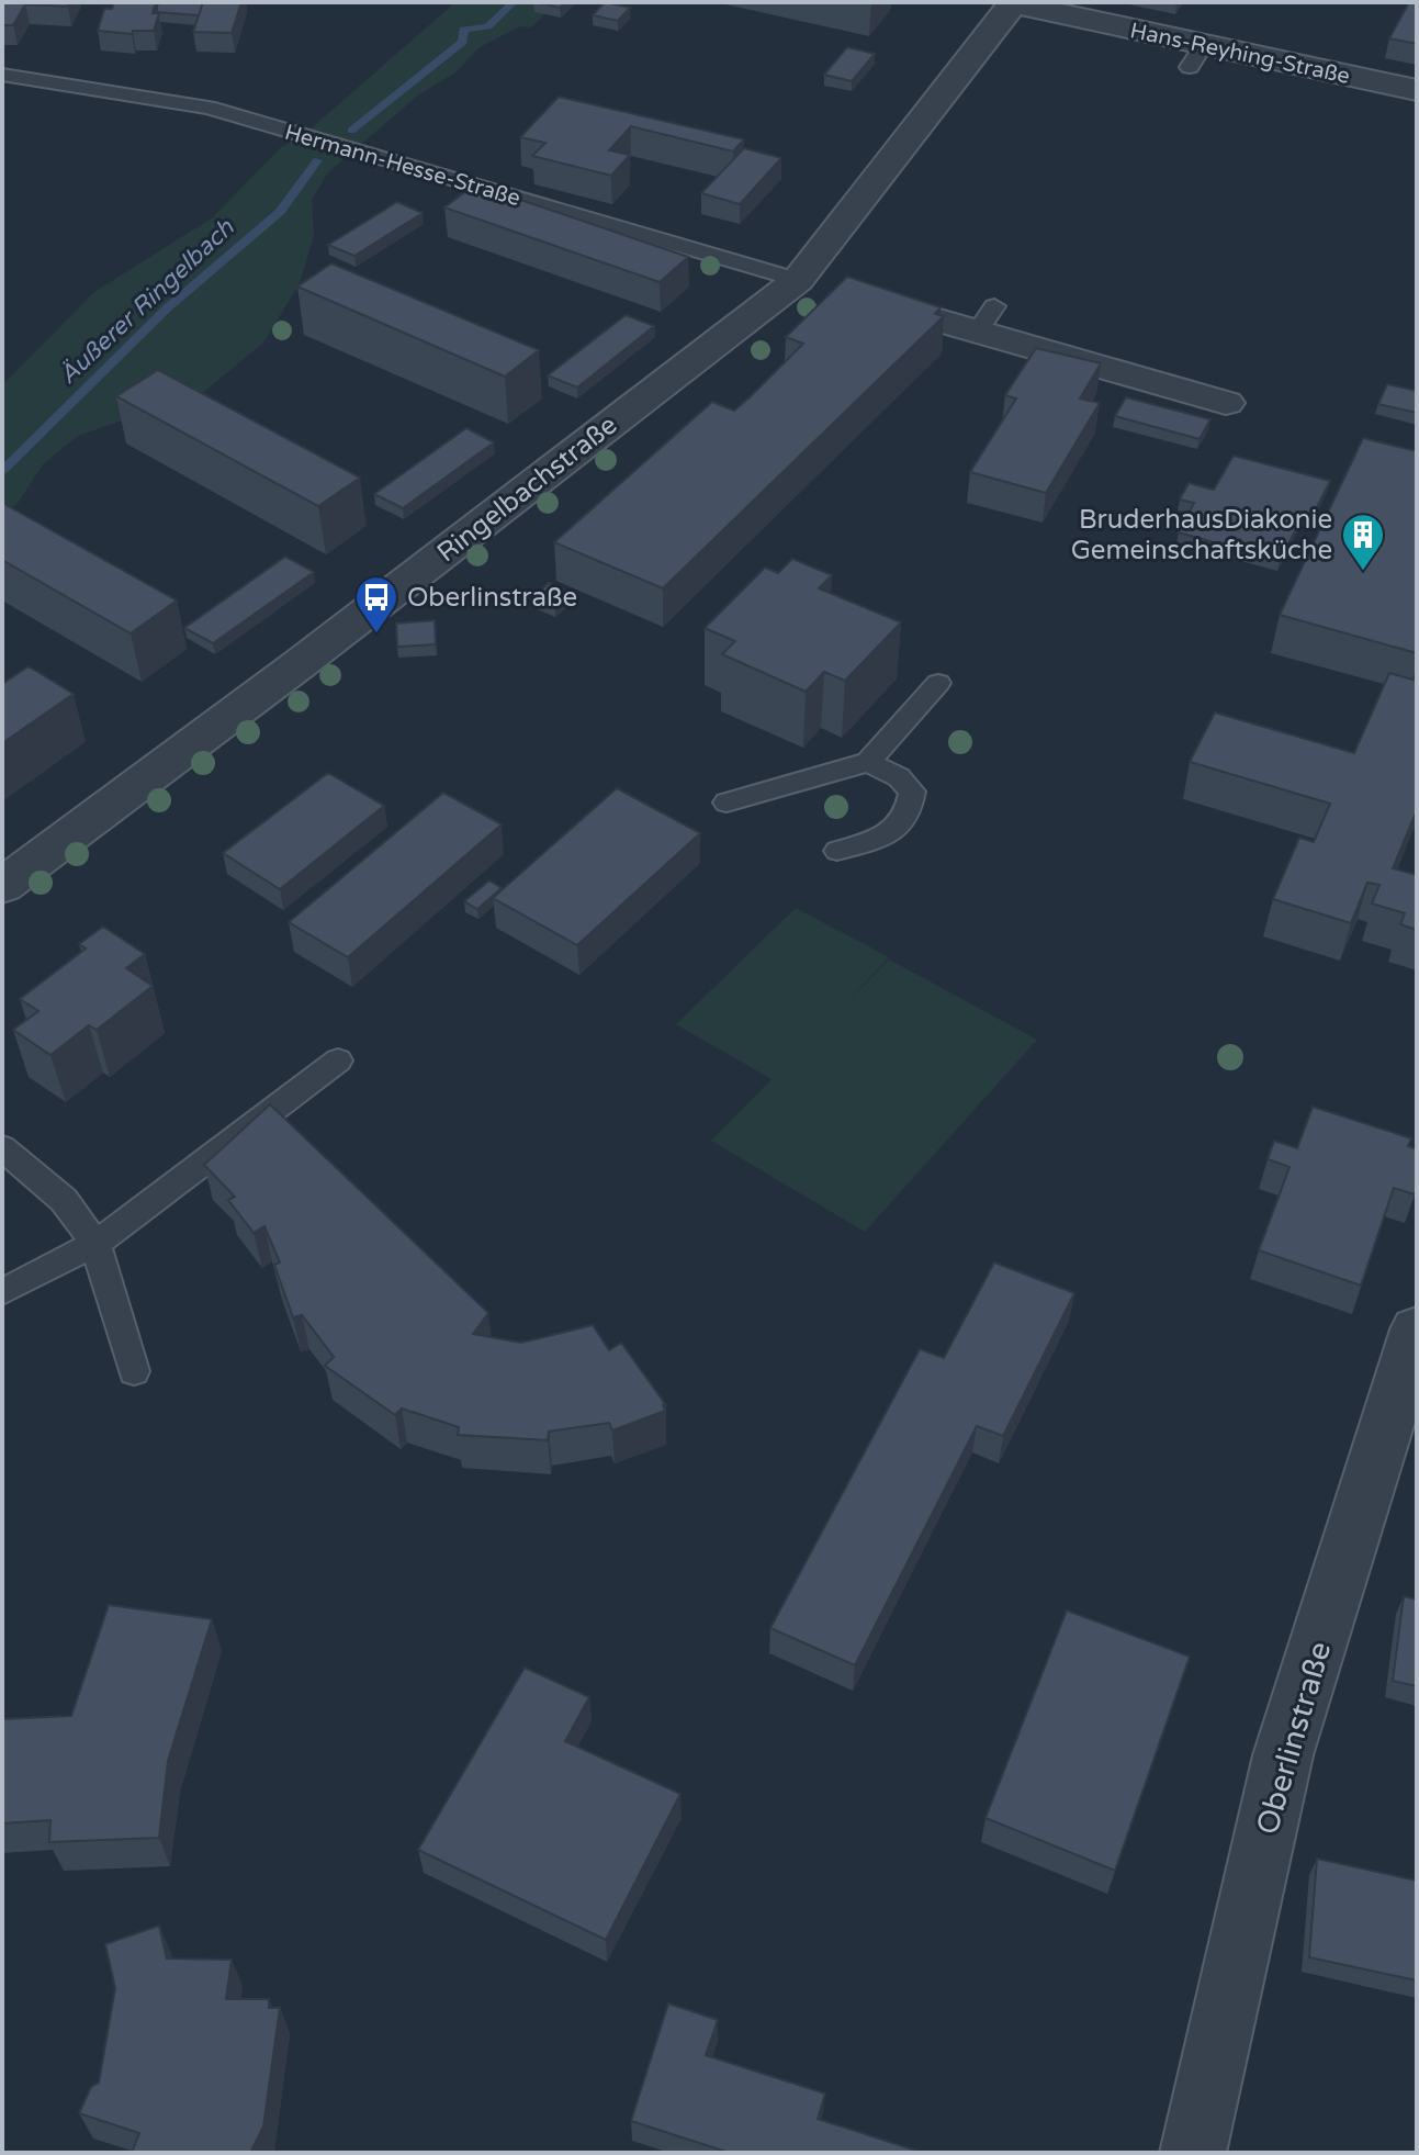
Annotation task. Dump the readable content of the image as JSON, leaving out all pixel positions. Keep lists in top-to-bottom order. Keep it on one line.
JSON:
{"streets":{"street":["Hans-Reyhing-Straße","Ringelbachstraße","Oberlinstraße"],"lane":["Hermann-Hesse-Straße"]},"crossings":[["Hans-Reyhing-Straße","Ringelbachstraße"],["Hermann-Hesse-Straße","Ringelbachstraße"]],"water":["Äußerer Ringelbach"],"places":{"building":["BruderhausDiakonie Gemeinschaftsküche"],"bus stop":["Oberlinstraße"]}}
